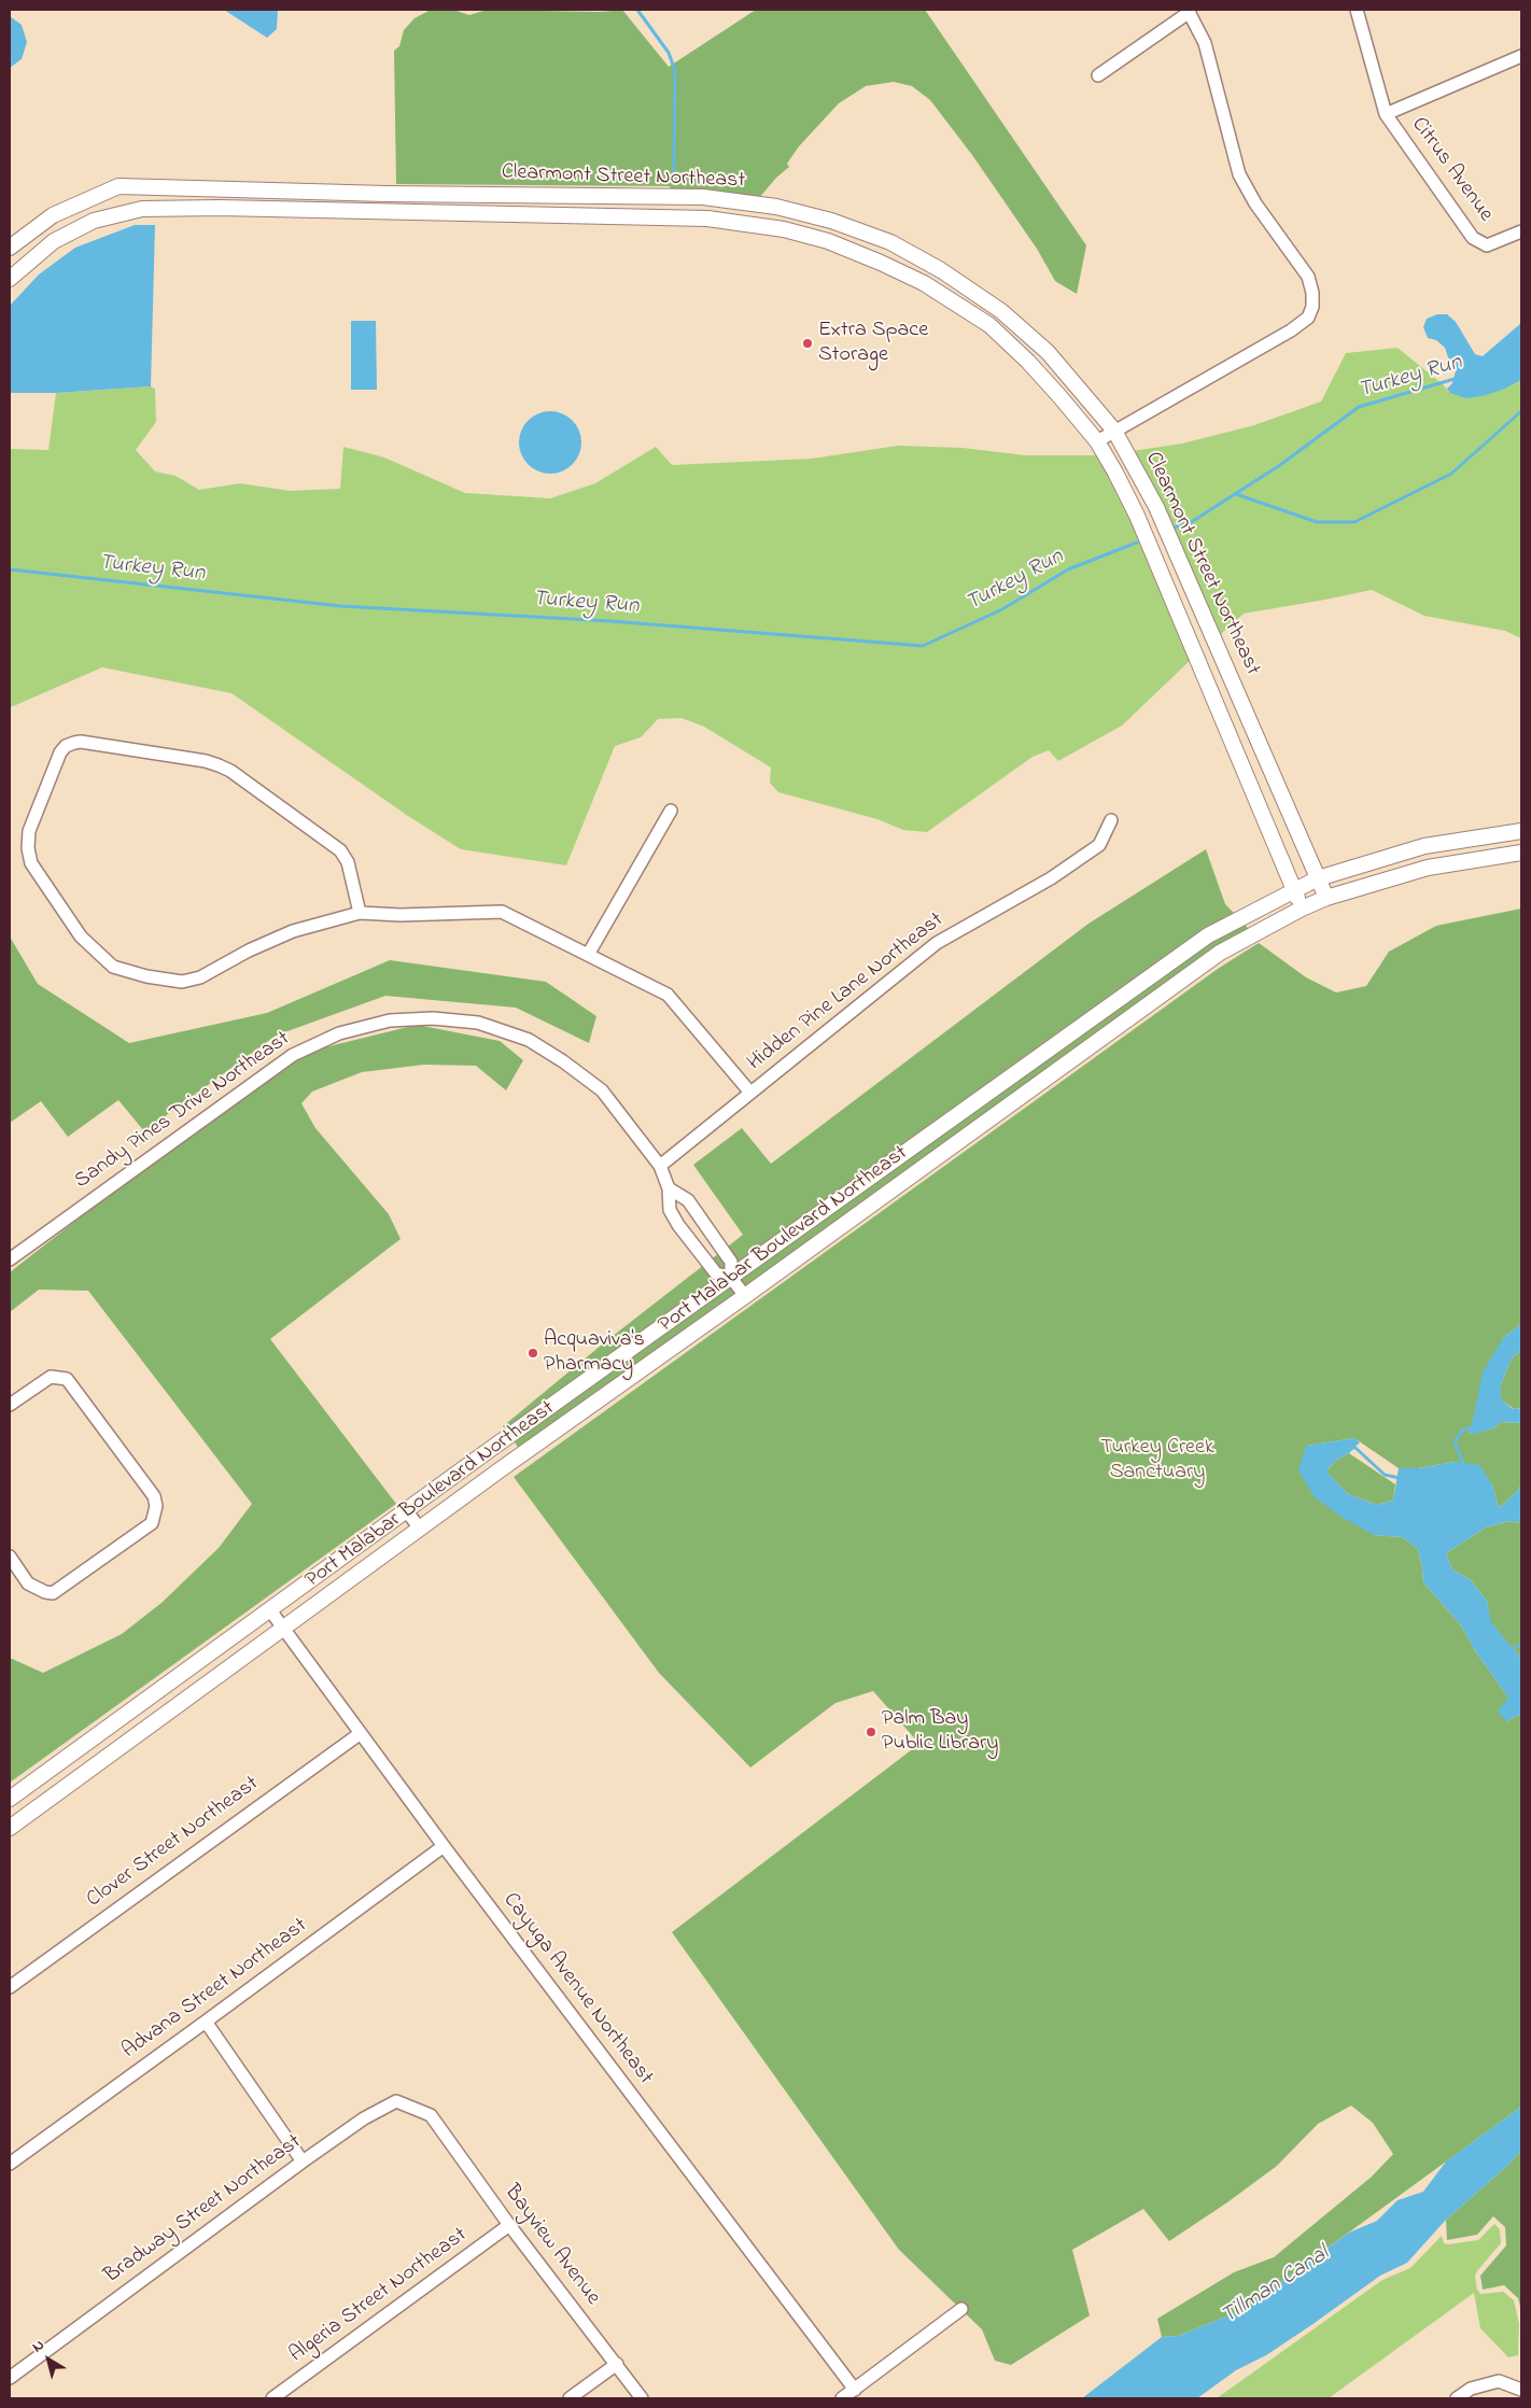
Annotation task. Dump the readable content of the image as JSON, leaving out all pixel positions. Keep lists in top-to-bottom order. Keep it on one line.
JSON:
{"streets":{"street":["Citrus Avenue","Clearmont Street Northeast","Hidden Pine Lane Northeast","Sandy Pines Drive Northeast","Port Malabar Boulevard Northeast","Clover Street Northeast","Advana Street Northeast","Cayuga Avenue Northeast","Bradway Street Northeast","Bayview Avenue","Algeria Street Northeast"]},"crossings":[["Clearmont Street Northeast","Port Malabar Boulevard Northeast"],["Hidden Pine Lane Northeast","Sandy Pines Drive Northeast"],["Sandy Pines Drive Northeast","Port Malabar Boulevard Northeast"],["Port Malabar Boulevard Northeast","Cayuga Avenue Northeast"],["Clover Street Northeast","Cayuga Avenue Northeast"],["Advana Street Northeast","Cayuga Avenue Northeast"],["Bradway Street Northeast","Bayview Avenue"],["Bayview Avenue","Algeria Street Northeast"]],"water":["Turkey Run","Tillman Canal"],"parks":["Turkey Creek Sanctuary"],"places":["Extra Space Storage","Acquaviva's Pharmacy","Palm Bay Public Library"],"north":"top left"}
